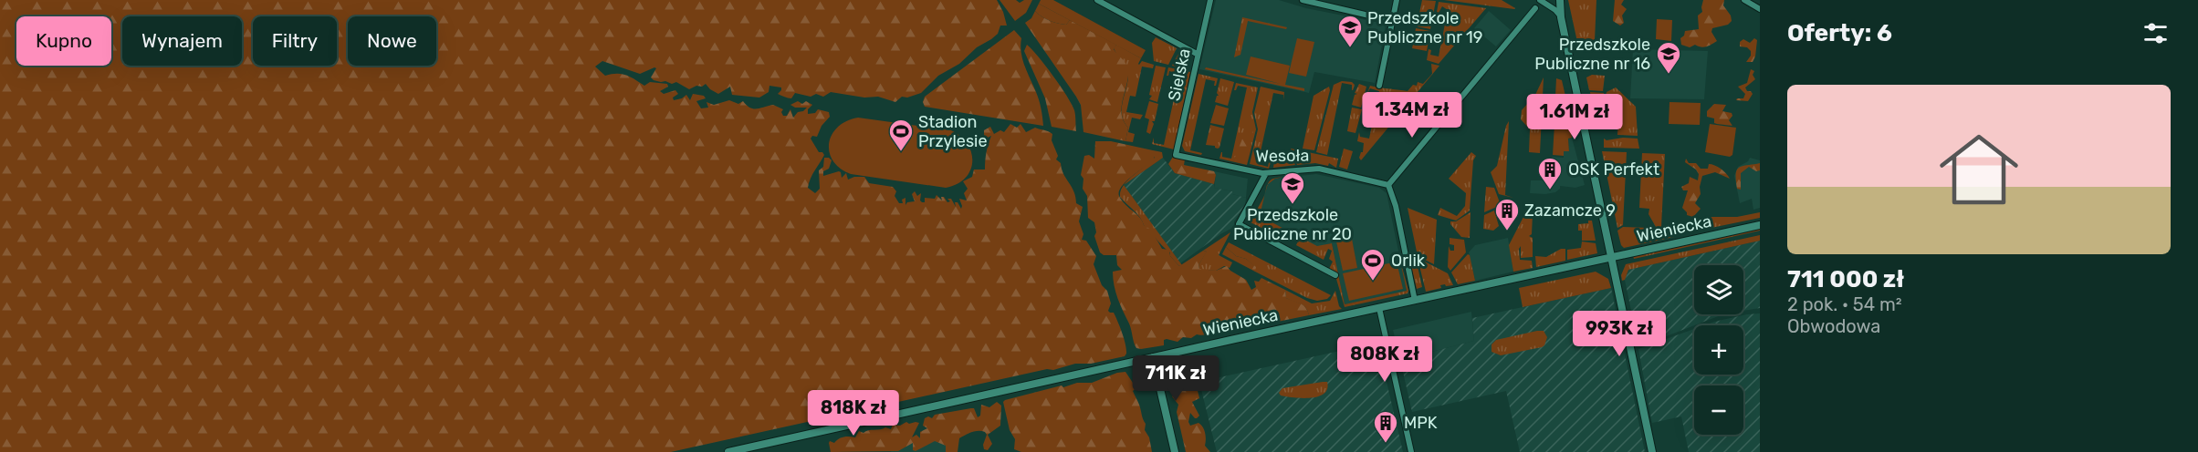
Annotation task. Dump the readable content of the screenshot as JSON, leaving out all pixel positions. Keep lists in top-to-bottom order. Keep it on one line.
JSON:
{"streets":{"street":["Sielska","Wesoła","Wieniecka"]},"crossings":[["Sielska","Wesoła"]],"places":{"school or university":["Przedszkole Publiczne nr 19","Przedszkole Publiczne nr 16","Przedszkole Publiczne nr 20"],"sports":["Stadion Przylesie","Orlik"],"building":["OSK Perfekt","Zazamcze 9","MPK"]},"page":{"heading":"Oferty: 6","chip":["Kupno","Wynajem","Filtry","Nowe"],"list":[{"name":"711 000 zł","note":"2 pok. · 54 m² · Obwodowa"}],"price":["1.34M zł","1.61M zł","993K zł","808K zł","711K zł","818K zł"],"map_buttons":["+","−"]}}
